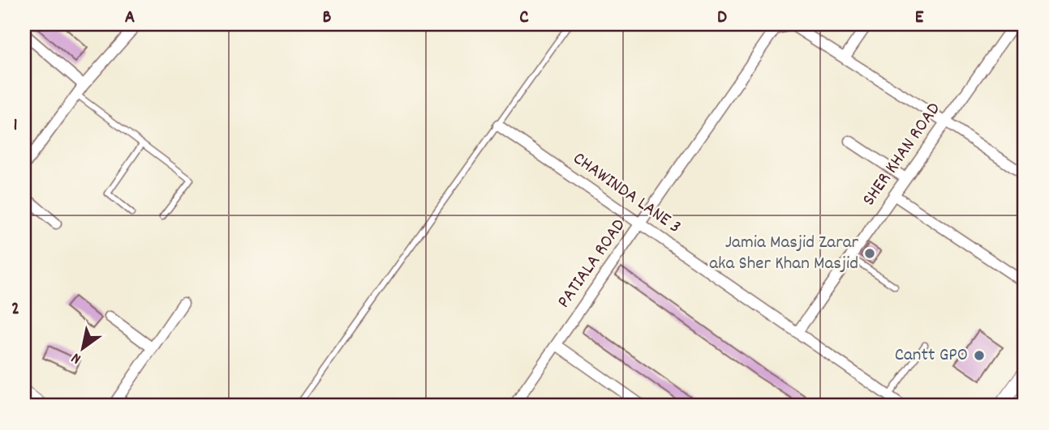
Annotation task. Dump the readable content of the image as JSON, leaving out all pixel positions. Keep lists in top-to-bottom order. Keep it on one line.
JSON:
{"streets":{"street":["SHER KHAN ROAD","CHAWINDA LANE 3","PATIALA ROAD"]},"crossings":[["SHER KHAN ROAD","CHAWINDA LANE 3"],["CHAWINDA LANE 3","PATIALA ROAD"]],"places":["Jamia Masjid Zarar aka Sher Khan Masjid","Cantt GPO"],"north":"bottom left","grid":{"columns":["A","B","C","D","E"],"rows":["1","2"]}}
